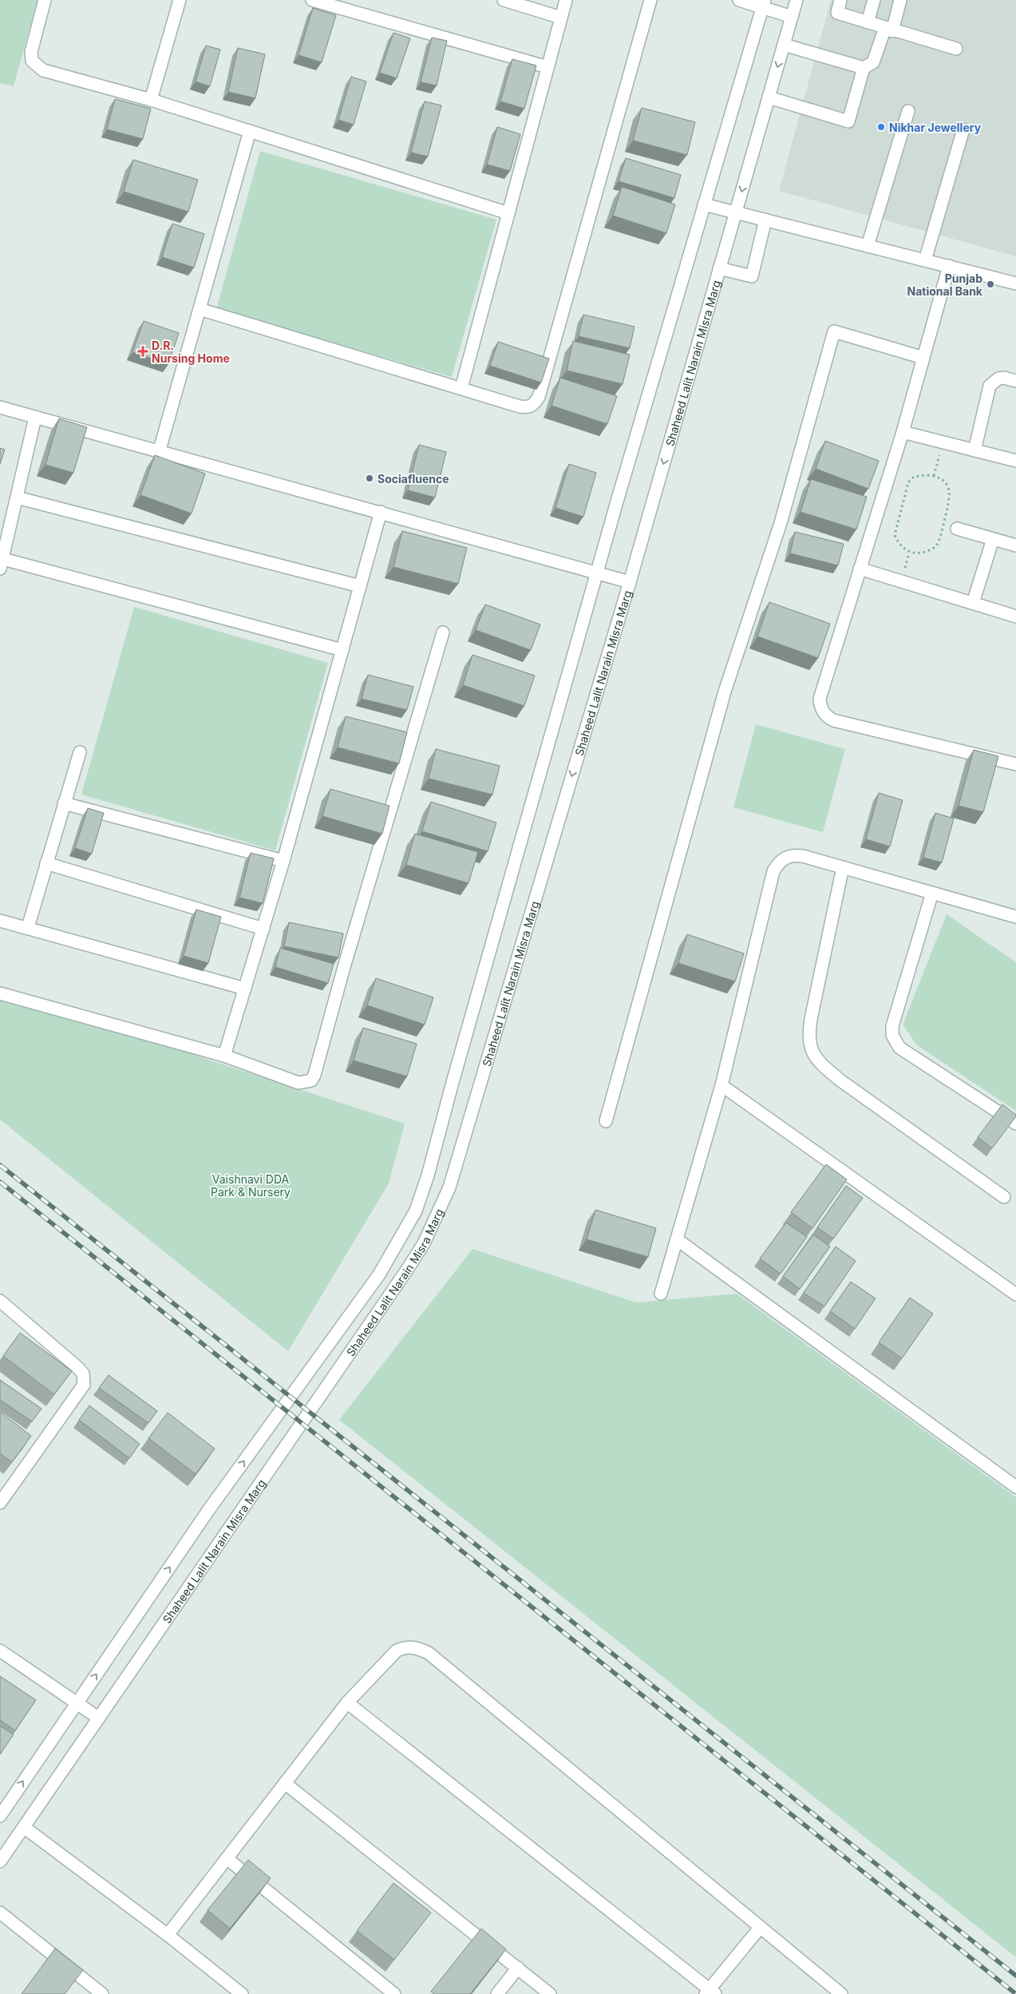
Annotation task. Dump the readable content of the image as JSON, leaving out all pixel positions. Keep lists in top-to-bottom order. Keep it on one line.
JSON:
{"streets":{"street":["Shaheed Lalit Narain Misra Marg"]},"parks":["Vaishnavi DDA Park & Nursery"],"places":{"other":["Nikhar Jewellery","Punjab National Bank","Sociafluence"],"health":["D.R. Nursing Home"]}}
